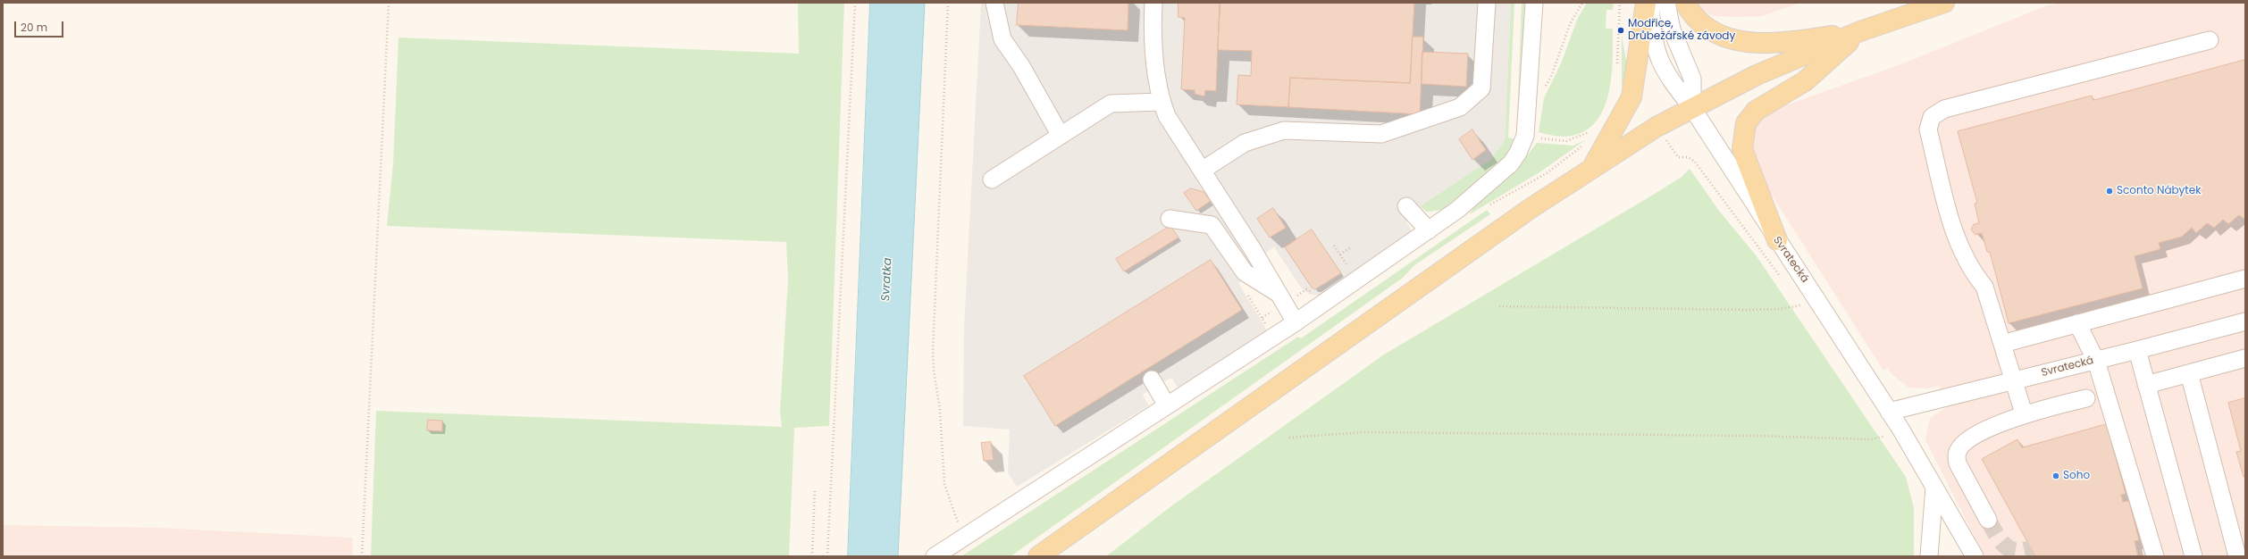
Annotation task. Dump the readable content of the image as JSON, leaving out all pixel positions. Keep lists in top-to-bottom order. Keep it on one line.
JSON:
{"streets":{"street":["Svratecká"]},"water":["Svratka"],"places":["Modřice, Drůbežářské závody","Sconto Nábytek","Soho"],"scale_bar":"20 m"}
